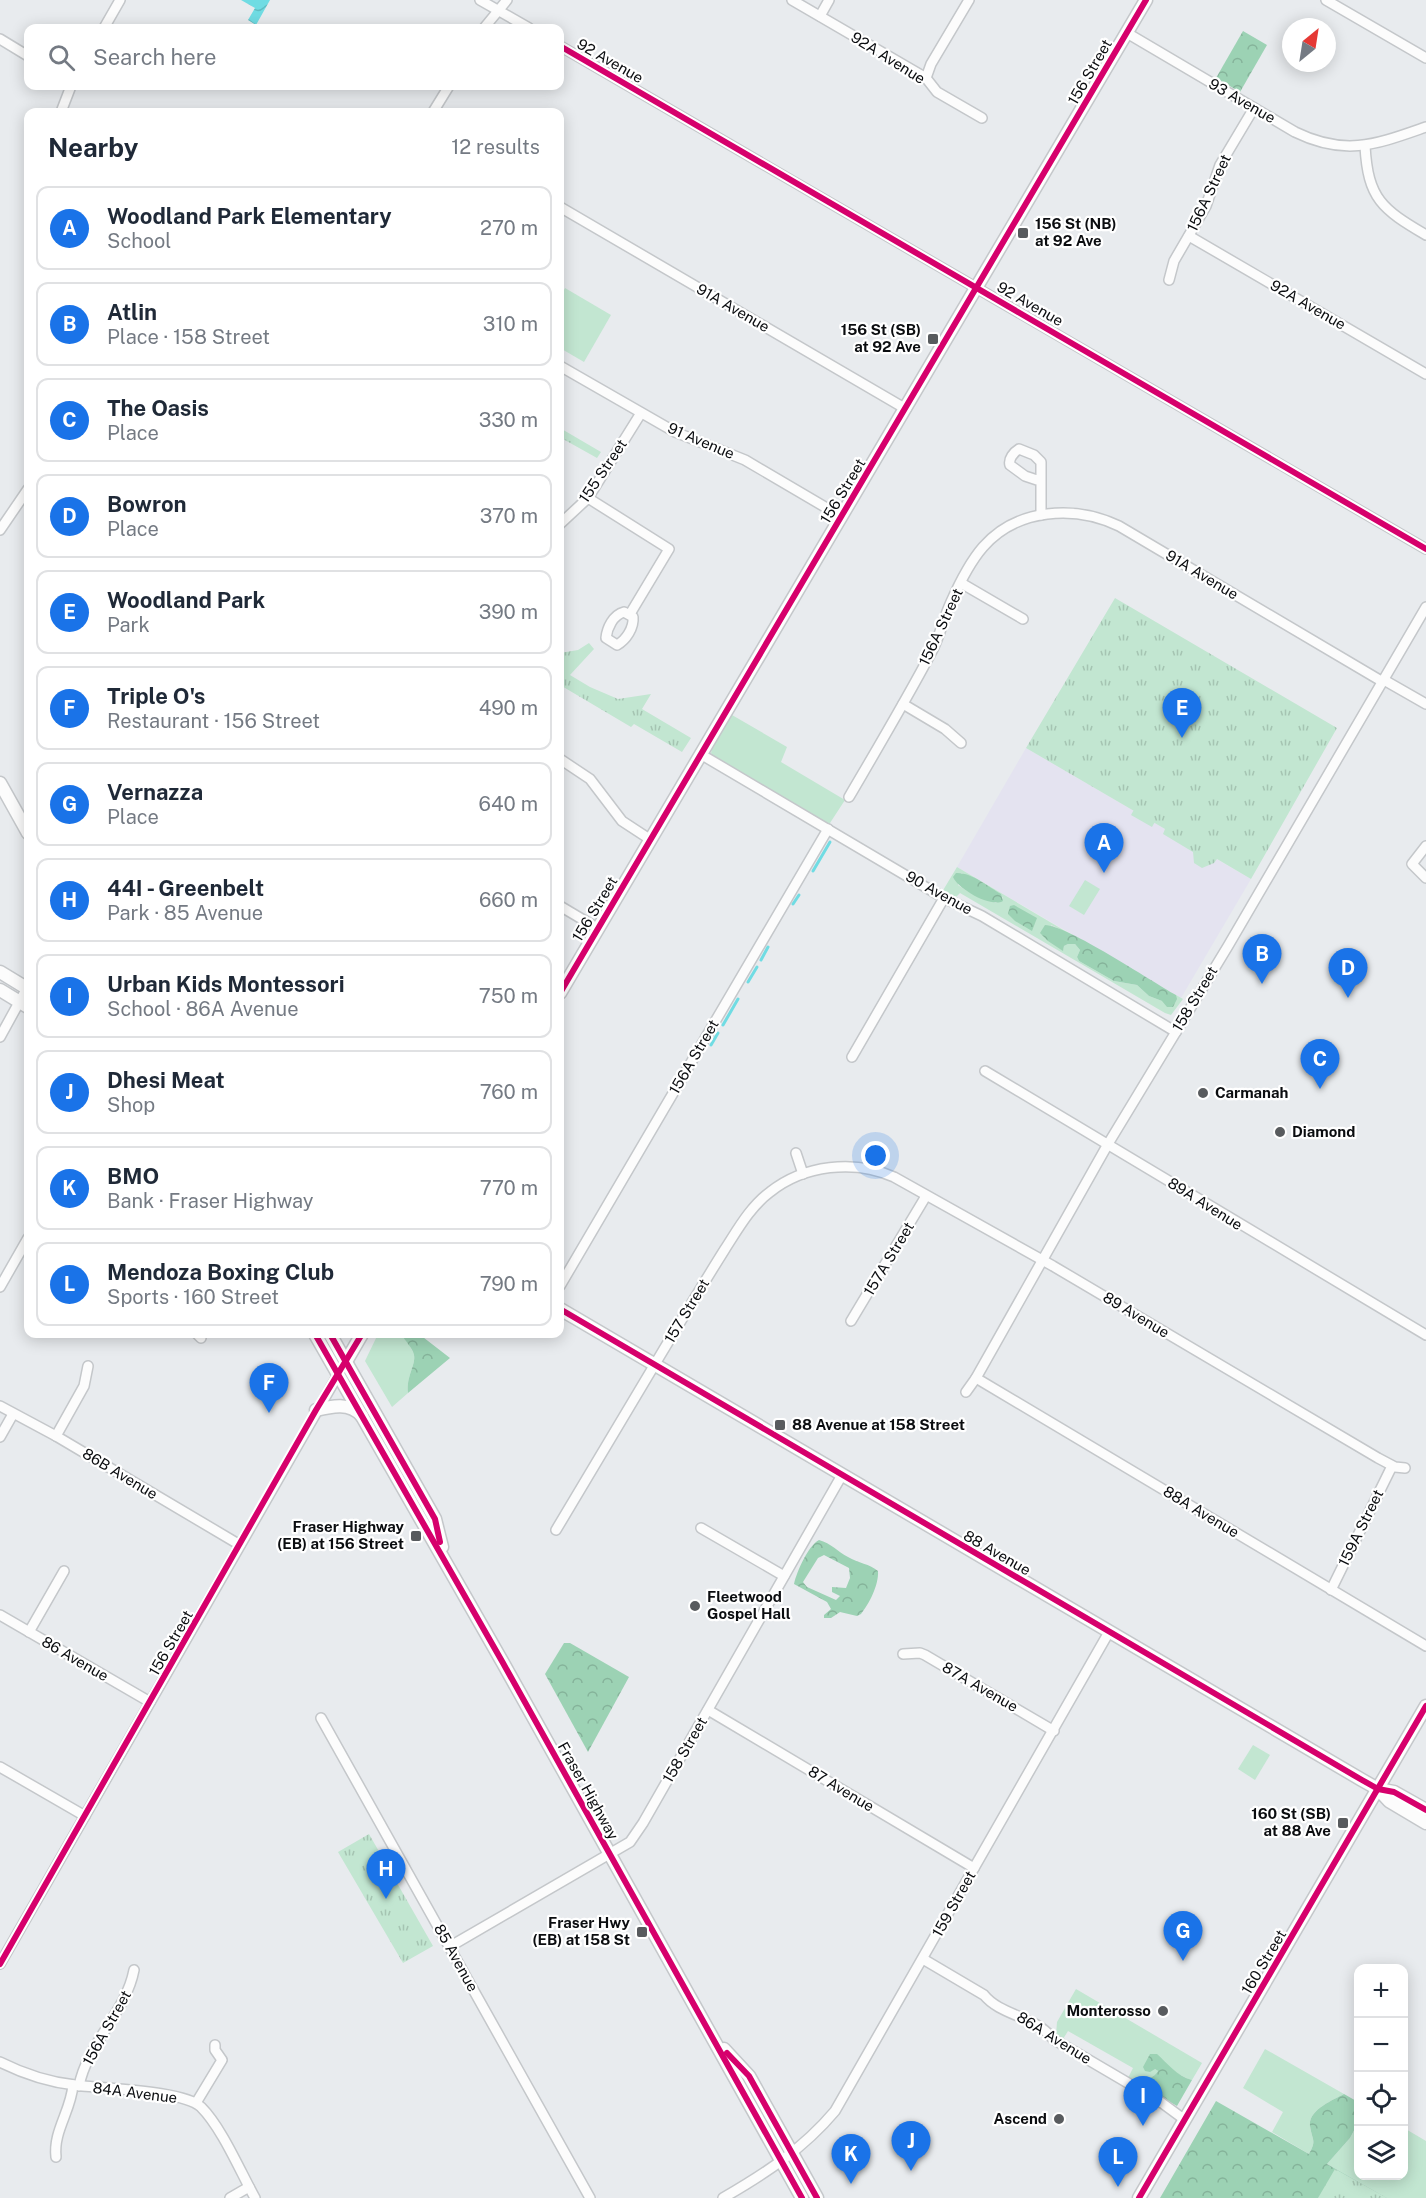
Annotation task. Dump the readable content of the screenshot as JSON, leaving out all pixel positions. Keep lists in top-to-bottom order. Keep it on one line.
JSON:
{"streets":{"main road":["156 Street","88 Avenue","Fraser Highway","160 Street"],"street":["92A Avenue","92 Avenue","93 Avenue","156A Street","91A Avenue","91 Avenue","155 Street","90 Avenue","158 Street","89A Avenue","157A Street","157 Street","89 Avenue","86B Avenue","88A Avenue","159A Street","86 Avenue","87A Avenue","87 Avenue","159 Street","85 Avenue","86A Avenue","84A Avenue"]},"crossings":[["92A Avenue","156A Street"],["92 Avenue","156 Street"],["156 Street","93 Avenue"],["156 Street","91A Avenue"],["156 Street","91 Avenue"],["156 Street","90 Avenue"],["156 Street","86B Avenue"],["156 Street","86 Avenue"],["156 Street","Fraser Highway"],["93 Avenue","156A Street"],["156A Street","91A Avenue"],["156A Street","90 Avenue"],["156A Street","84A Avenue"],["91A Avenue","158 Street"],["91 Avenue","155 Street"],["90 Avenue","158 Street"],["158 Street","89A Avenue"],["158 Street","89 Avenue"],["158 Street","88A Avenue"],["158 Street","88 Avenue"],["158 Street","87 Avenue"],["158 Street","Fraser Highway"],["158 Street","85 Avenue"],["157A Street","89 Avenue"],["157 Street","89 Avenue"],["157 Street","88 Avenue"],["89 Avenue","159A Street"],["88A Avenue","159A Street"],["88 Avenue","159 Street"],["88 Avenue","160 Street"],["87A Avenue","159 Street"],["87 Avenue","159 Street"],["Fraser Highway","159 Street"],["159 Street","86A Avenue"],["160 Street","86A Avenue"]],"places":{"transit":["156 St (NB) at 92 Ave","156 St (SB) at 92 Ave","88 Avenue at 158 Street","Fraser Highway (EB) at 156 Street","160 St (SB) at 88 Ave","Fraser Hwy (EB) at 158 St"],"other":["Carmanah","Diamond","Fleetwood Gospel Hall","Monterosso","Ascend"]},"north":"top right","page":{"search":"Search here","heading":["Nearby","12 results"],"list":[{"mark":"A","name":"Woodland Park Elementary","note":"School","value":"270 m"},{"mark":"B","name":"Atlin","note":"Place · 158 Street","value":"310 m"},{"mark":"C","name":"The Oasis","note":"Place","value":"330 m"},{"mark":"D","name":"Bowron","note":"Place","value":"370 m"},{"mark":"E","name":"Woodland Park","note":"Park","value":"390 m"},{"mark":"F","name":"Triple O's","note":"Restaurant · 156 Street","value":"490 m"},{"mark":"G","name":"Vernazza","note":"Place","value":"640 m"},{"mark":"H","name":"44I - Greenbelt","note":"Park · 85 Avenue","value":"660 m"},{"mark":"I","name":"Urban Kids Montessori","note":"School · 86A Avenue","value":"750 m"},{"mark":"J","name":"Dhesi Meat","note":"Shop","value":"760 m"},{"mark":"K","name":"BMO","note":"Bank · Fraser Highway","value":"770 m"},{"mark":"L","name":"Mendoza Boxing Club","note":"Sports · 160 Street","value":"790 m"}],"pins":["E","A","B","D","C","F","H","G","I","J","K","L"],"map_buttons":["+","−"]}}
